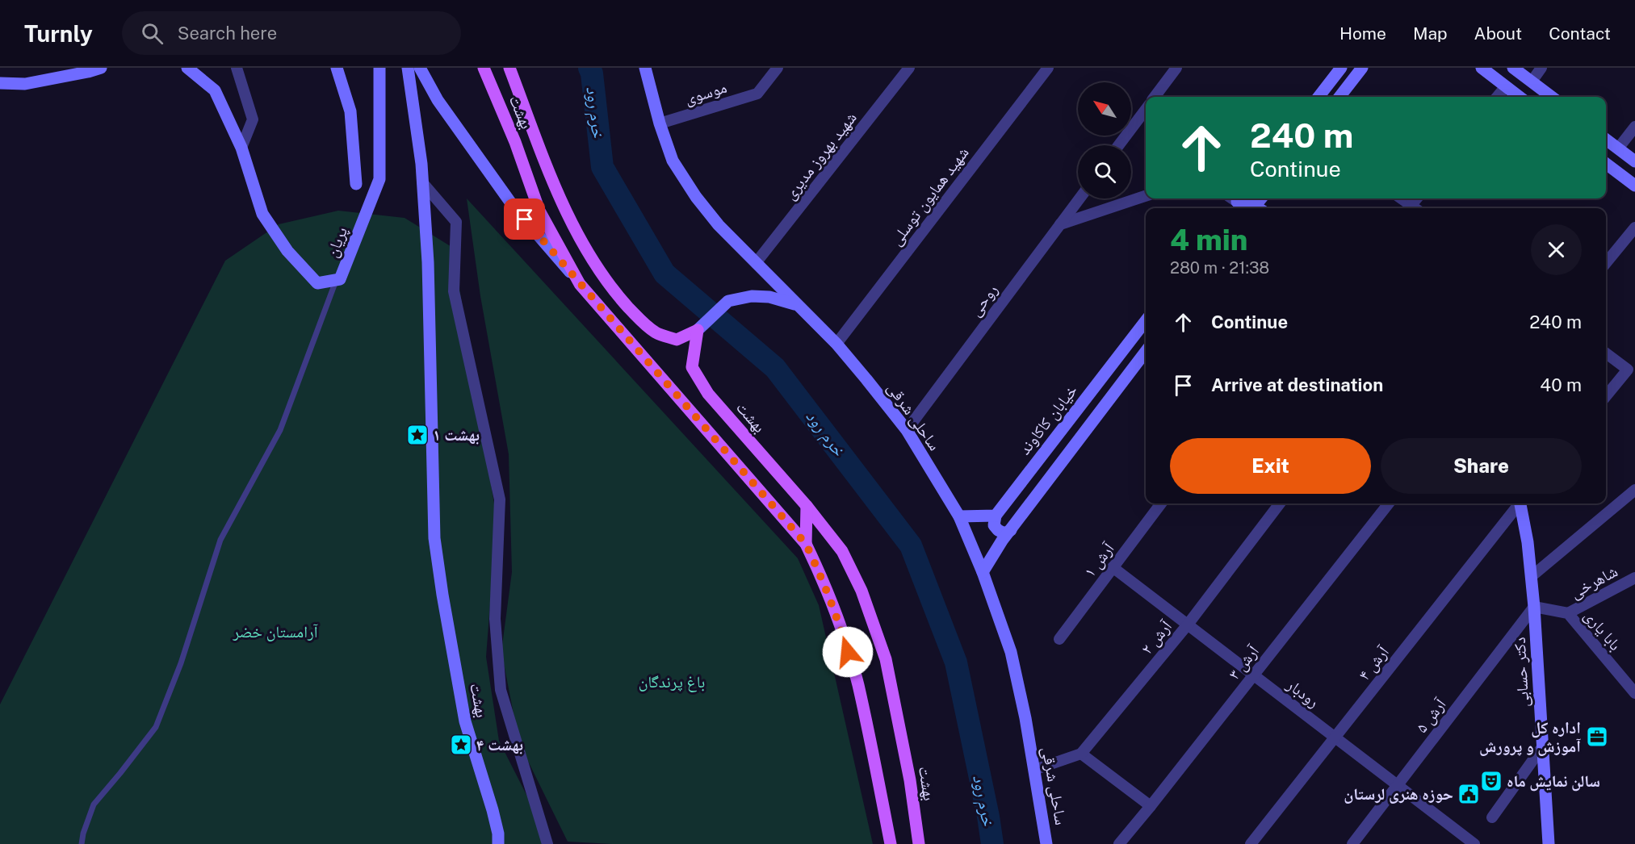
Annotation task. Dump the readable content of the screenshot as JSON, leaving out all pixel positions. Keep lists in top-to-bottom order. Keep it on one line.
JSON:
{"streets":{"main road":["بهشت","پریان","ساحلی شرقی","خیابان کاکاوند","دکتر حسابی"],"street":["موسوی","شهید بهروز مدیری","شهید همایون توسلی","روحی","آرش ۱","شاهرخی","بابا یاری","آرش ۲","آرش ۳","آرش ۴","رودبار","آرش ۵"]},"crossings":[["موسوی","ساحلی شرقی"],["شهید بهروز مدیری","ساحلی شرقی"],["شهید همایون توسلی","ساحلی شرقی"],["روحی","ساحلی شرقی"],["آرش ۱","رودبار"],["شاهرخی","بابا یاری"],["بابا یاری","دکتر حسابی"],["بابا یاری","آرش ۵"],["آرش ۲","رودبار"],["آرش ۳","رودبار"],["آرش ۴","رودبار"],["دکتر حسابی","آرش ۵"],["رودبار","آرش ۵"]],"water":["خرم رود"],"parks":["آرامستان خضر","باغ پرندگان"],"places":{"place":["بهشت ۱","بهشت ۴"],"office":["اداره کل آموزش و پرورش"],"theatre":["سالن نمایش ماه"],"public building":["حوزه هنری لرستان"]},"north":"top left","page":{"header":"Turnly","search":"Search here","nav":["Home","Map","About","Contact"],"turn":["240 m","Continue"],"heading":["4 min","280 m · 21:38"],"list":[{"name":"Continue","value":"240 m"},{"name":"Arrive at destination","value":"40 m"}],"buttons":["Exit","Share"]}}
